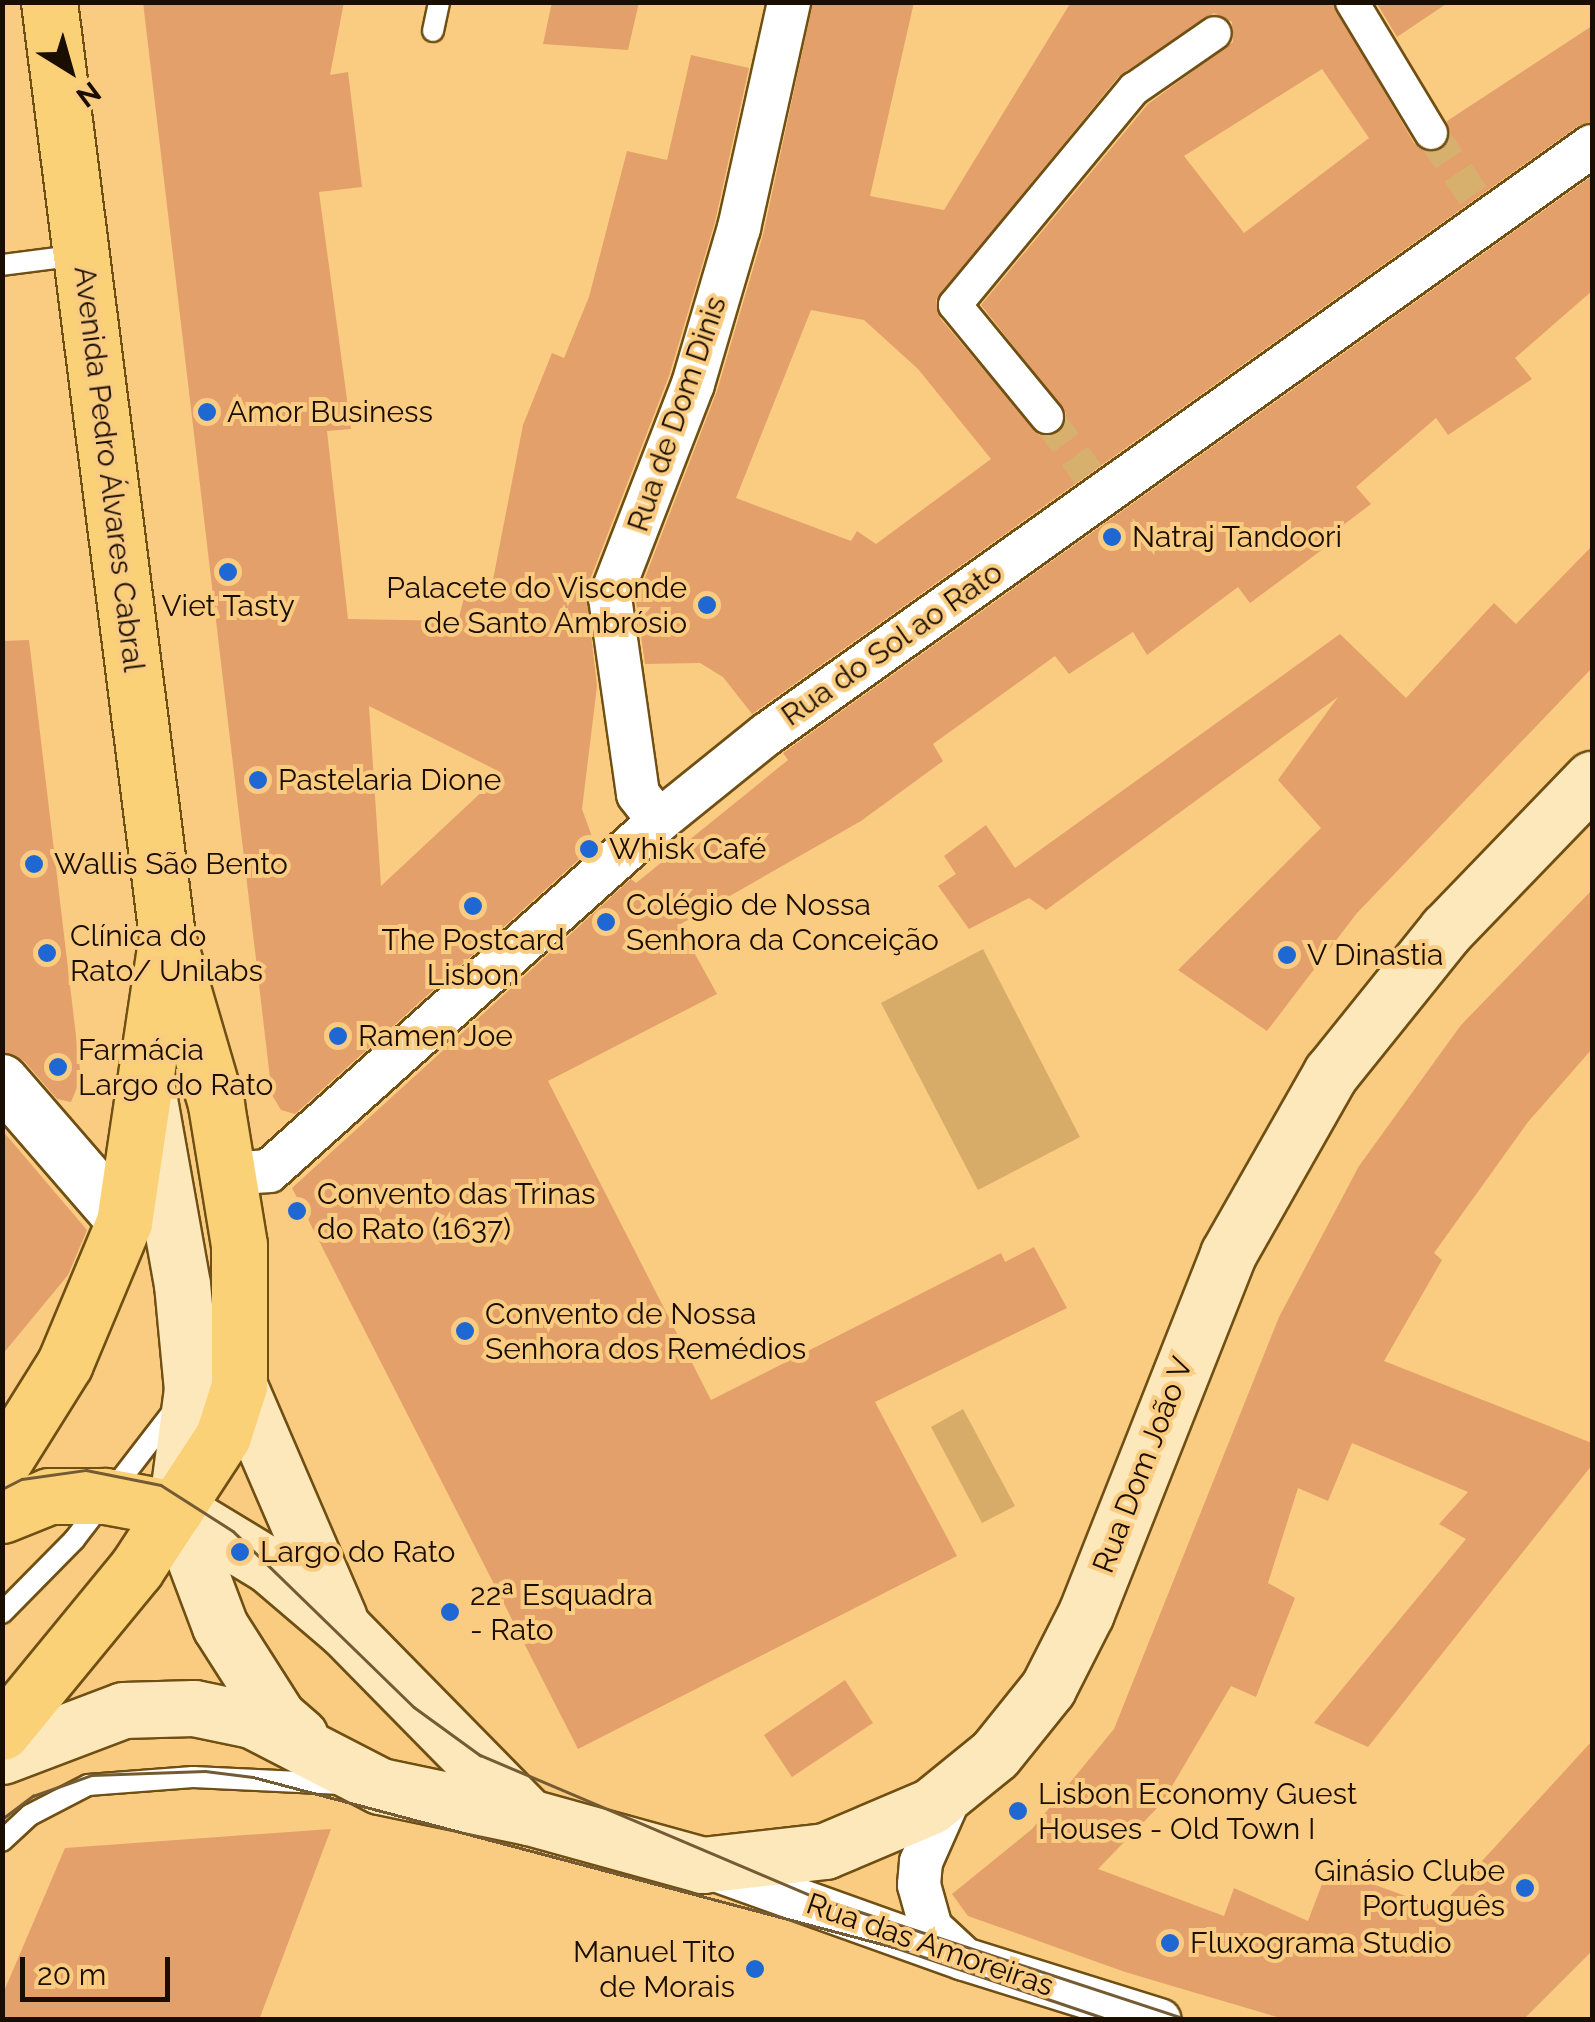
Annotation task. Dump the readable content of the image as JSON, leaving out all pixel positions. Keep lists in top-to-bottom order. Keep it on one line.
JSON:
{"streets":{"main road":["Avenida Pedro Álvares Cabral","Rua Dom João V"],"street":["Rua de Dom Dinis","Rua do Sol ao Rato","Rua das Amoreiras"]},"crossings":[["Rua de Dom Dinis","Rua do Sol ao Rato"],["Rua Dom João V","Rua das Amoreiras"]],"places":["Amor Business","Natraj Tandoori","Viet Tasty","Palacete do Visconde de Santo Ambrósio","Pastelaria Dione","Whisk Café","Wallis São Bento","The Postcard Lisbon","Colégio de Nossa Senhora da Conceição","Clínica do Rato/ Unilabs","V Dinastia","Ramen Joe","Farmácia Largo do Rato","Convento das Trinas do Rato (1637)","Convento de Nossa Senhora dos Remédios","Largo do Rato","22ª Esquadra - Rato","Lisbon Economy Guest Houses - Old Town I","Ginásio Clube Português","Fluxograma Studio","Manuel Tito de Morais"],"scale_bar":"20 m","north":"bottom right"}
